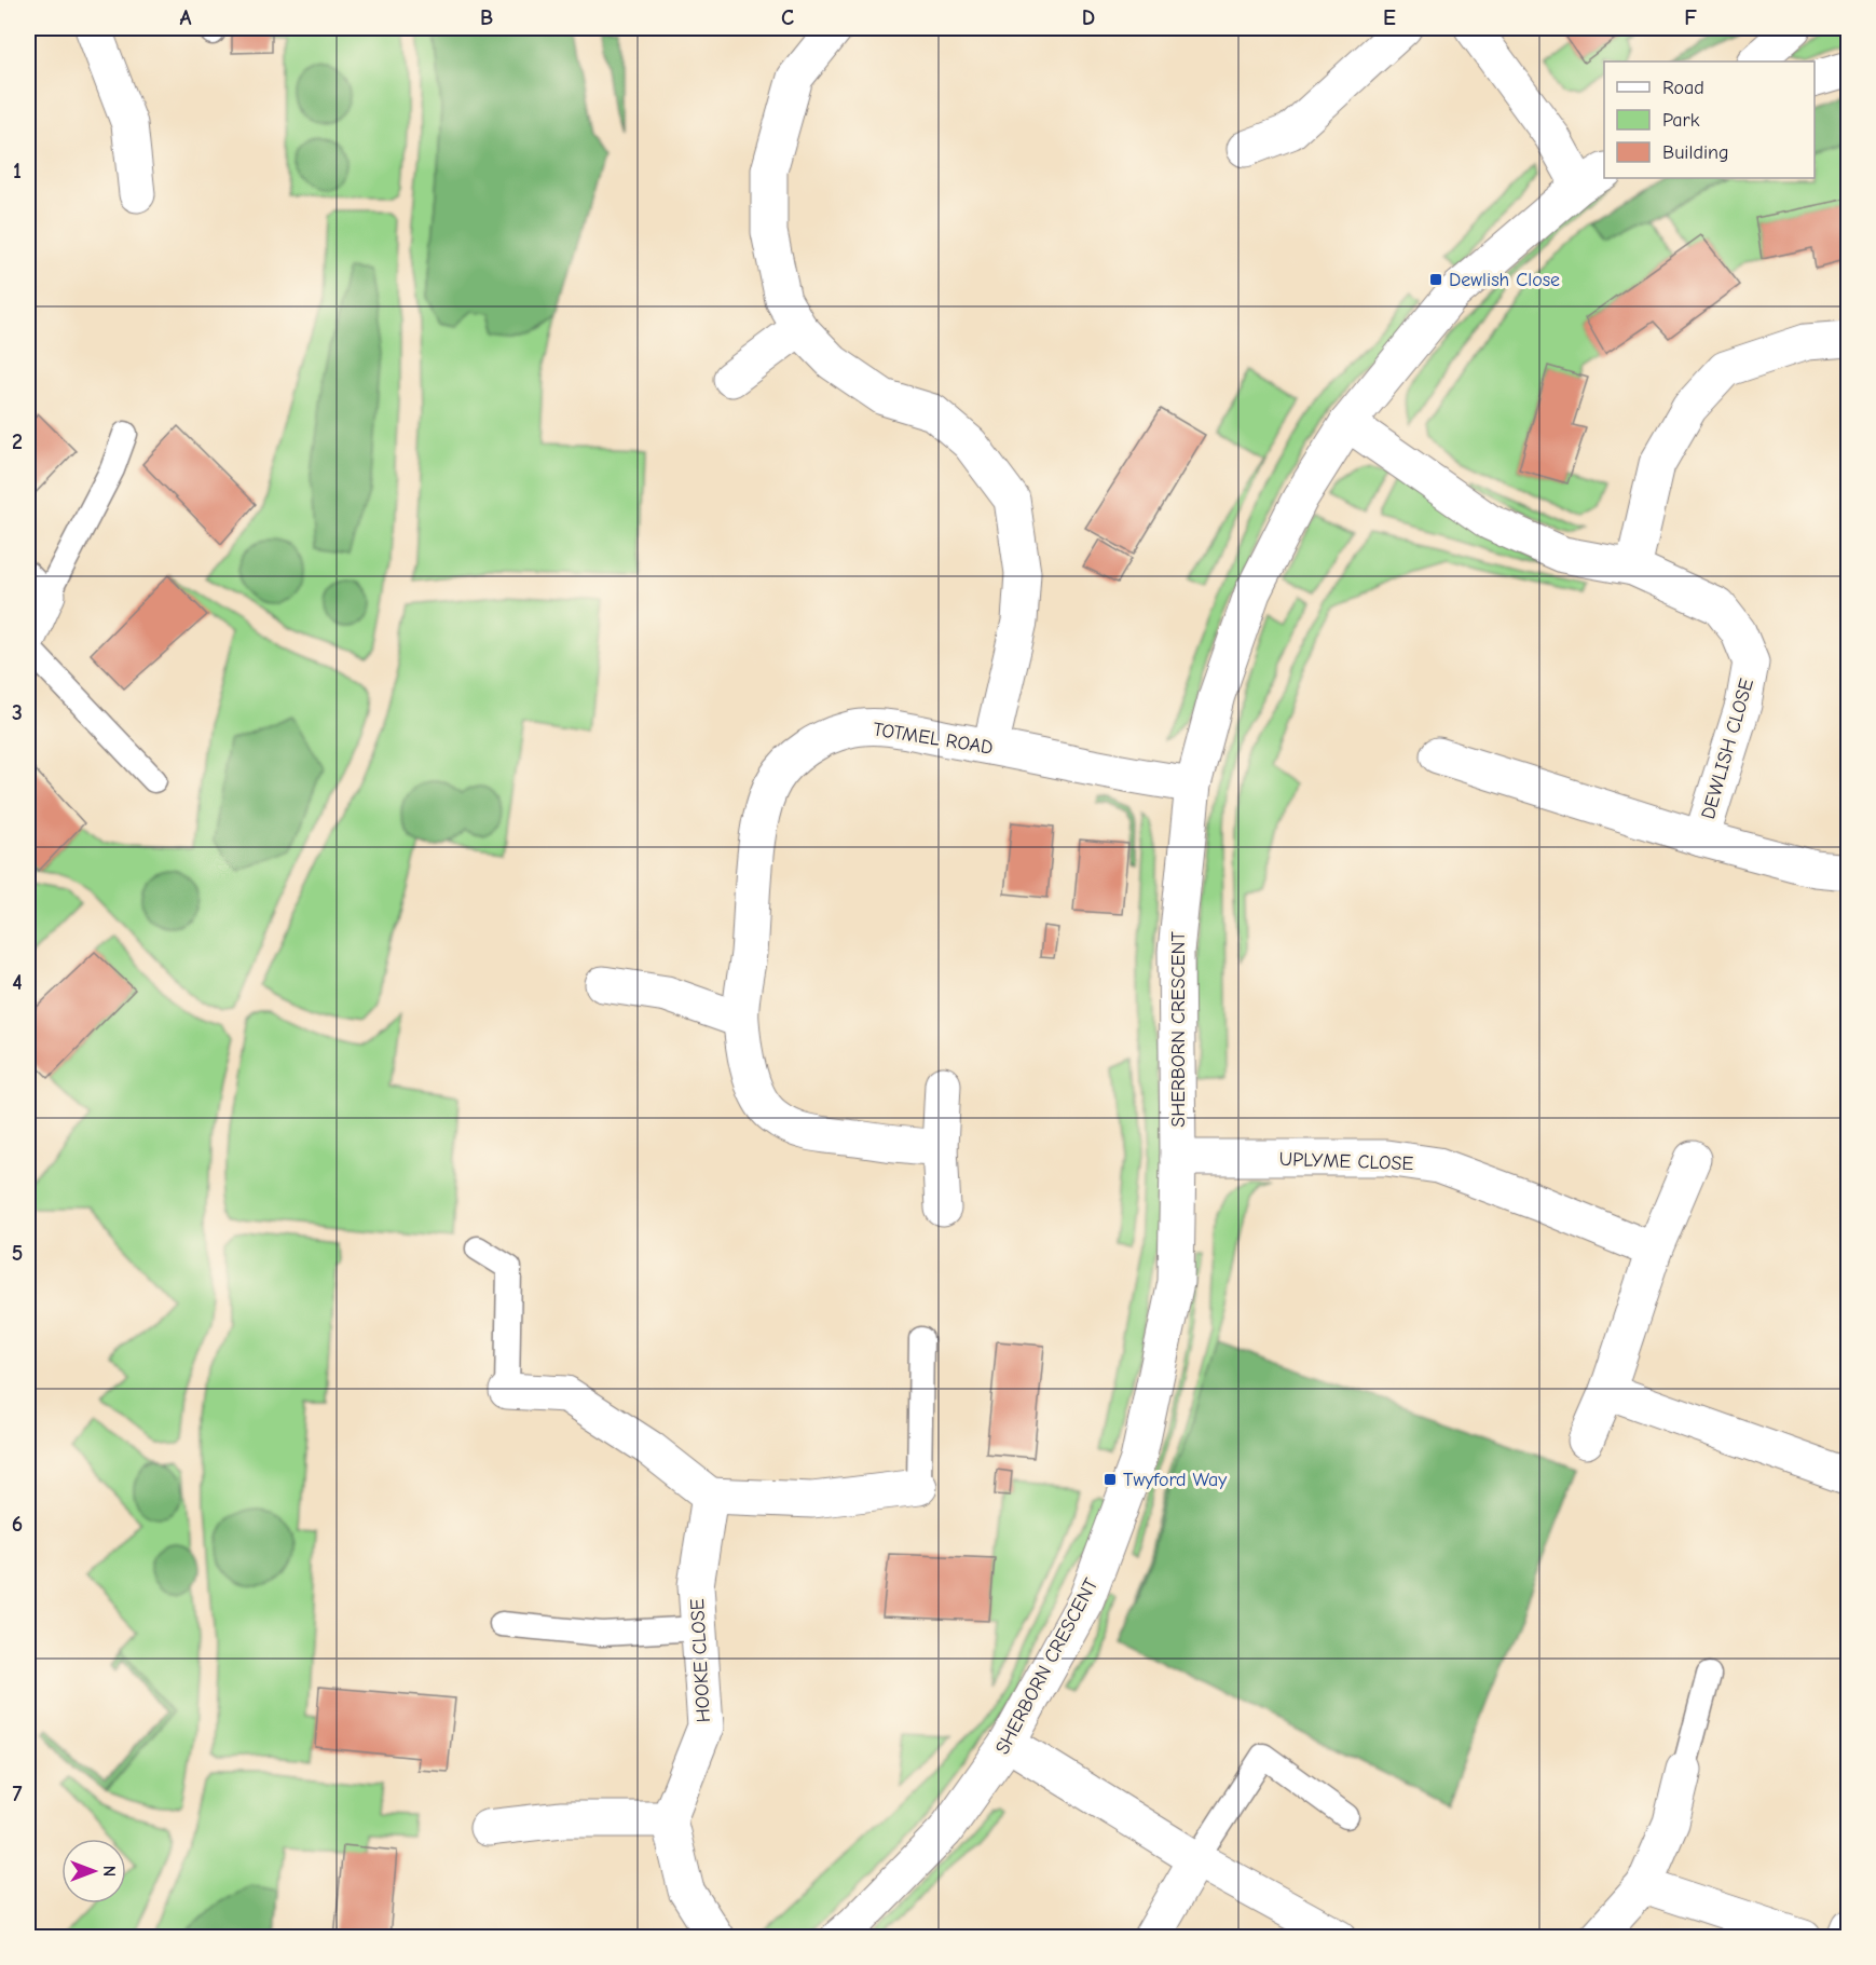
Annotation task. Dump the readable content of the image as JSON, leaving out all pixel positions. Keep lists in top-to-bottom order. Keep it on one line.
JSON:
{"streets":{"street":["TOTMEL ROAD","DEWLISH CLOSE","SHERBORN CRESCENT","UPLYME CLOSE","HOOKE CLOSE"]},"crossings":[["TOTMEL ROAD","SHERBORN CRESCENT"],["DEWLISH CLOSE","SHERBORN CRESCENT"],["SHERBORN CRESCENT","UPLYME CLOSE"]],"places":{"transit":["Dewlish Close","Twyford Way"]},"legend":["Road","Park","Building"],"north":"right","grid":{"columns":["A","B","C","D","E","F"],"rows":["1","2","3","4","5","6","7"]}}
